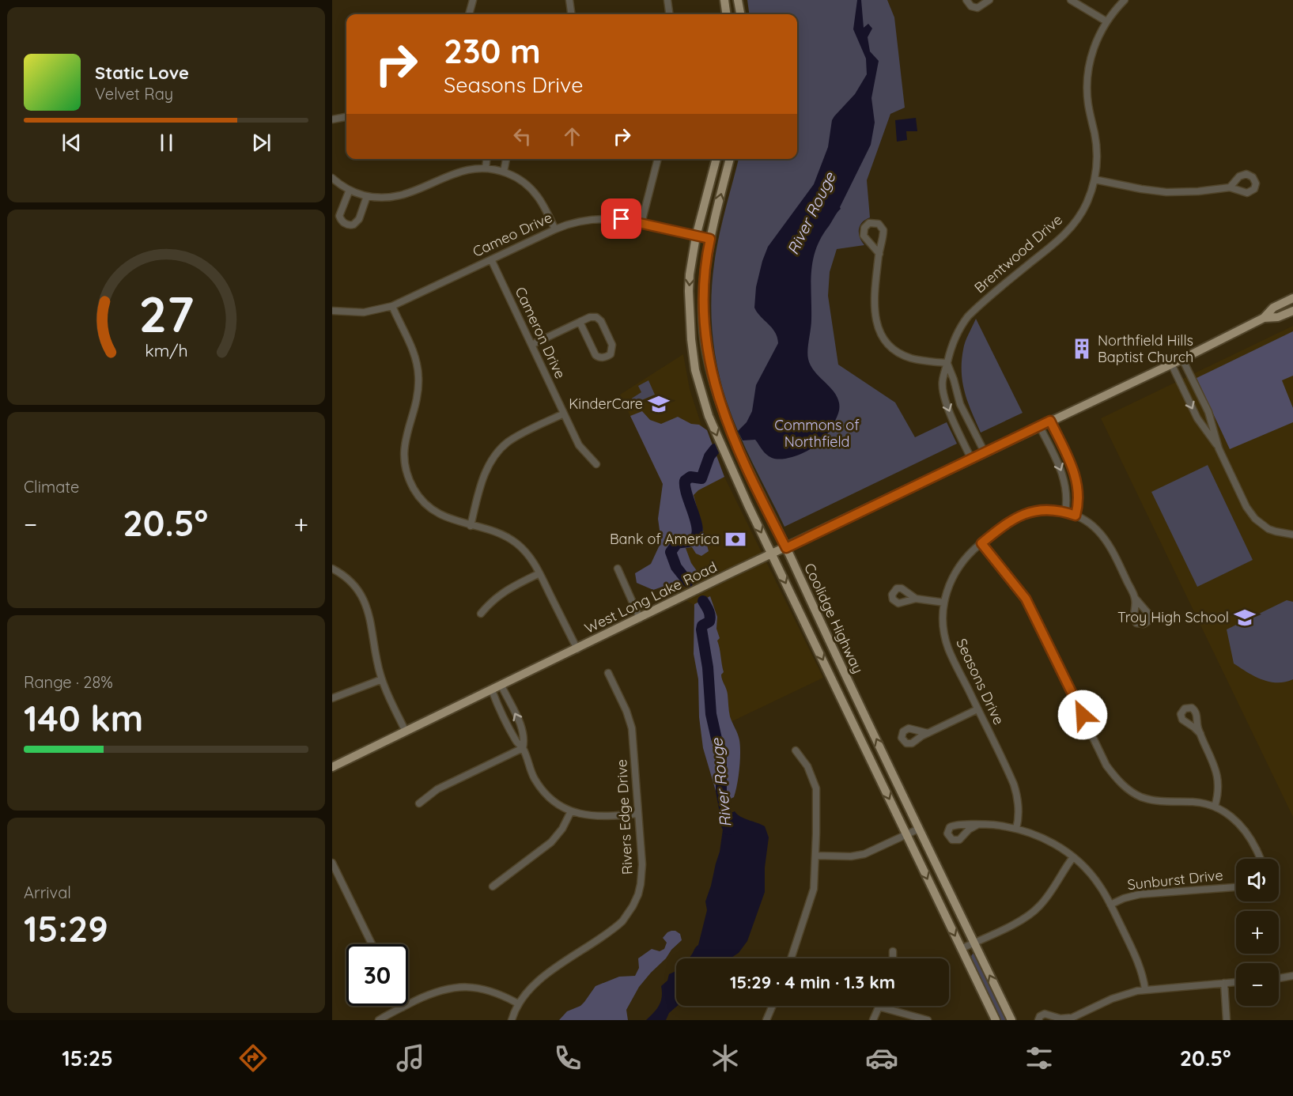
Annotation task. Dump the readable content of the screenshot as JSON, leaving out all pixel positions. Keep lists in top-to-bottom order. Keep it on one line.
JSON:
{"streets":{"main road":["West Long Lake Road","Coolidge Highway"],"street":["Cameo Drive","Brentwood Drive","Cameron Drive","Seasons Drive","Rivers Edge Drive","Sunburst Drive"]},"crossings":[["Cameo Drive","Cameron Drive"],["Cameo Drive","Coolidge Highway"],["Brentwood Drive","West Long Lake Road"],["West Long Lake Road","Coolidge Highway"]],"water":["River Rouge"],"parks":["Commons of Northfield"],"places":{"building":["Northfield Hills Baptist Church"],"school or university":["KinderCare","Troy High School"],"bank":["Bank of America"]},"page":{"turn":["230 m","Seasons Drive"],"song":["Static Love","Velvet Ray"],"tile":["Climate",["Range · 28%","140 km"],["Arrival","15:29"]],"heat":["−","20.5°","+"],"map_buttons":["+","−"],"limit":"30","trip":"15:29 · 4 min · 1.3 km","tabs":["15:25","20.5°"],"gauge":["27","km/h"]}}
